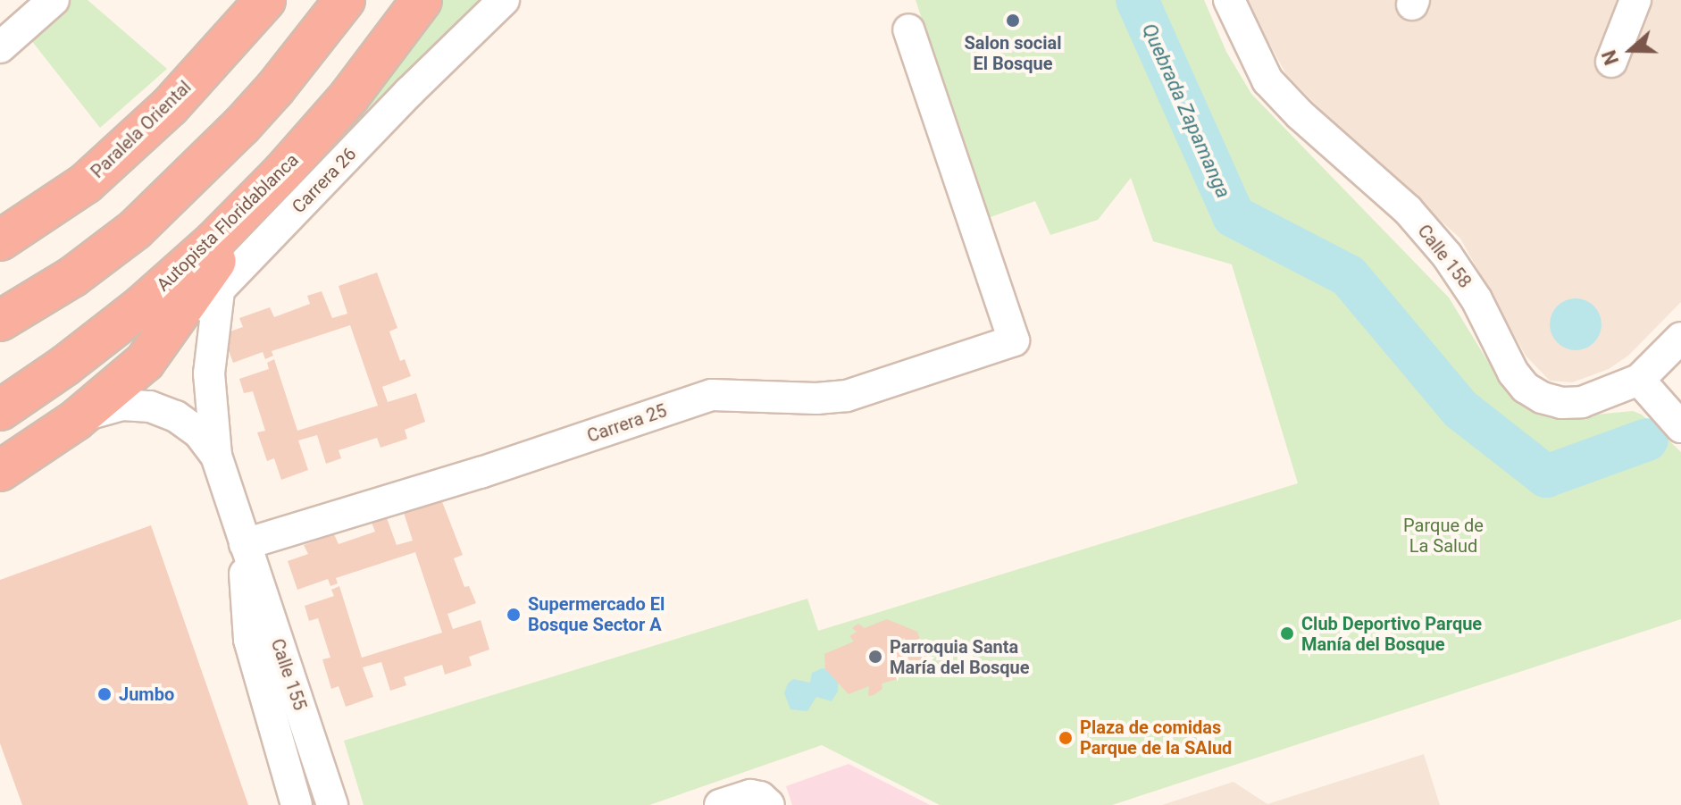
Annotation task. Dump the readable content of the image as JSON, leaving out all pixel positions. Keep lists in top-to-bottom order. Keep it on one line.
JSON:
{"streets":{"highway":["Paralela Oriental","Autopista Floridablanca"],"street":["Carrera 26","Calle 158","Carrera 25","Calle 155"]},"crossings":[["Carrera 26","Calle 155"],["Carrera 25","Calle 155"]],"water":["Quebrada Zapamanga"],"parks":["Parque de La Salud"],"places":["Salon social El Bosque","Supermercado El Bosque Sector A","Club Deportivo Parque Manía del Bosque","Parroquia Santa María del Bosque","Jumbo","Plaza de comidas Parque de la SAlud"],"north":"left"}
